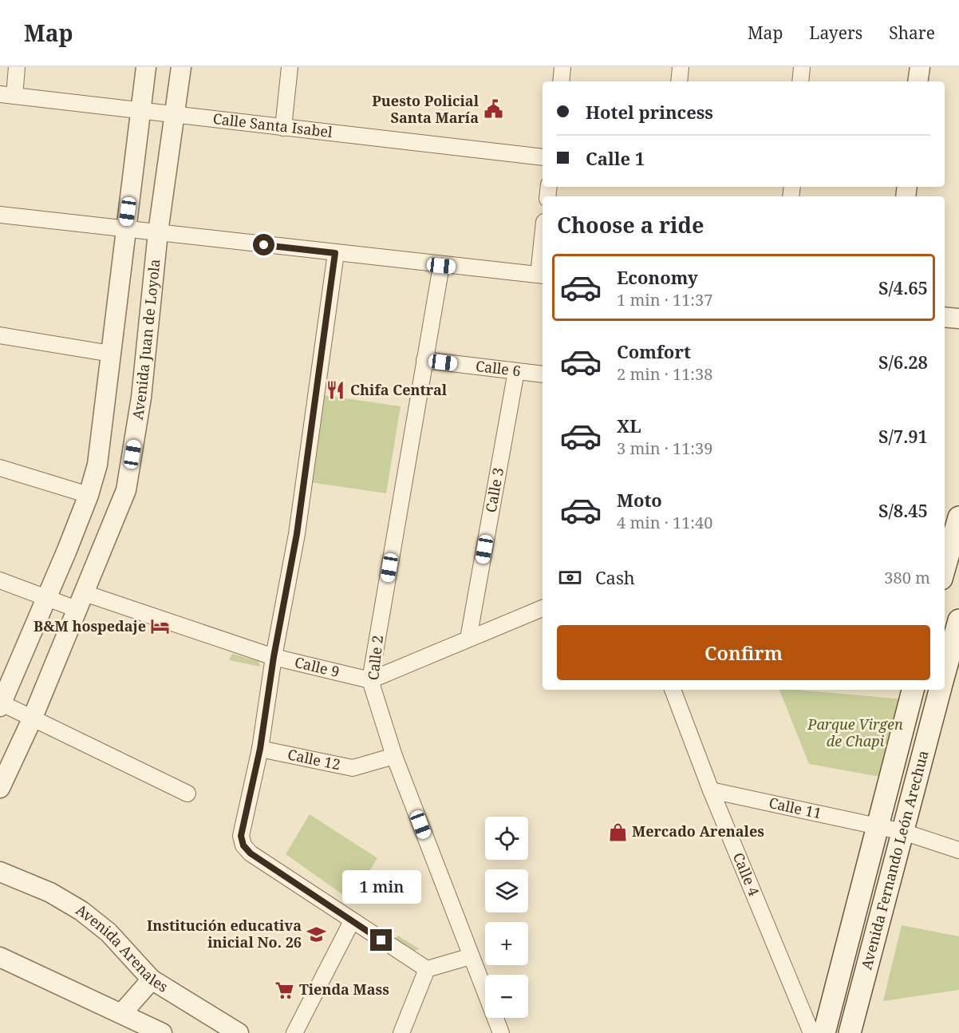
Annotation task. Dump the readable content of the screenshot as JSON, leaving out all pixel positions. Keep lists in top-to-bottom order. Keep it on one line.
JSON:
{"streets":{"main road":["Avenida Fernando León Arechua"],"street":["Calle Santa Isabel","Avenida Juan de Loyola","Calle 6","Calle 3","Calle 2","Calle 9","Calle 12","Calle 11","Calle 4","Avenida Arenales"]},"crossings":[["Calle Santa Isabel","Avenida Juan de Loyola"],["Avenida Juan de Loyola","Calle 9"],["Calle 6","Calle 3"],["Calle 6","Calle 2"],["Calle 2","Calle 9"],["Calle 2","Calle 12"],["Calle 11","Avenida Fernando León Arechua"],["Calle 11","Calle 4"]],"parks":["Parque Virgen de Chapi"],"places":{"public building":["Puesto Policial Santa María"],"restaurant":["Chifa Central"],"hotel":["B&M hospedaje"],"shop":["Mercado Arenales"],"school or university":["Institución educativa inicial No. 26"],"supermarket":["Tienda Mass"]},"page":{"header":"Map","nav":["Map","Layers","Share"],"banner":["Hotel princess","Calle 1"],"heading":"Choose a ride","list":[{"name":"Economy","note":"1 min · 11:37","value":"S/4.65"},{"name":"Comfort","note":"2 min · 11:38","value":"S/6.28"},{"name":"XL","note":"3 min · 11:39","value":"S/7.91"},{"name":"Moto","note":"4 min · 11:40","value":"S/8.45"}],"pay":["Cash","380 m"],"buttons":"Confirm","map_buttons":["+","−"],"bubble":"1 min"}}
